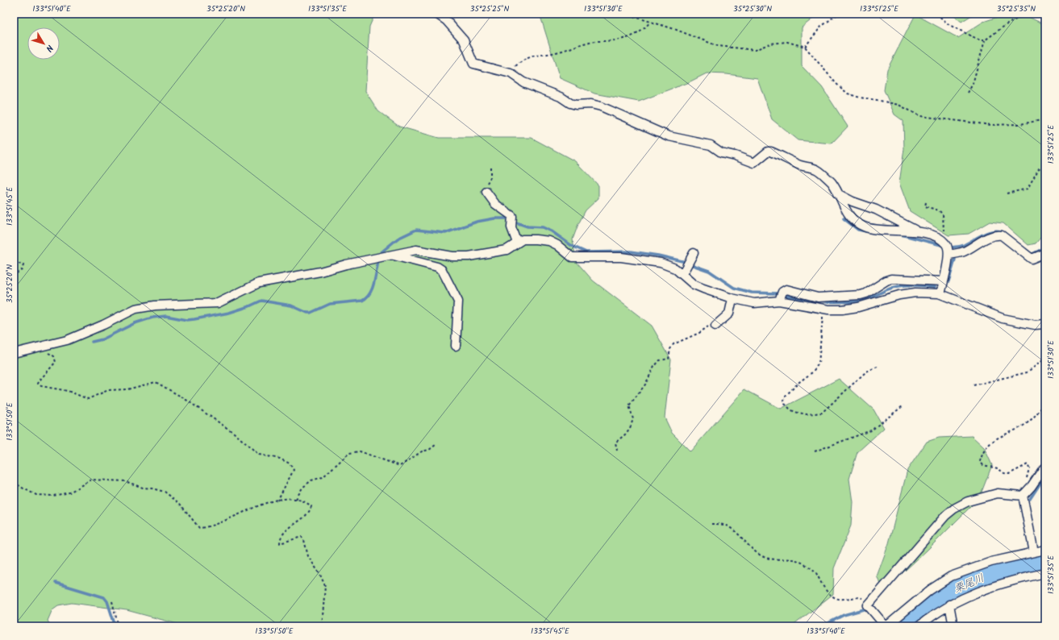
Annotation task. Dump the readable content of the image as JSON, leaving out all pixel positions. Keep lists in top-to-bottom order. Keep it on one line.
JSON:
{"water":["栗尾川"],"north":"bottom right","coordinates":["133°51'40\"E","35°25'20\"N","133°51'35\"E","35°25'25\"N","133°51'30\"E","35°25'30\"N","133°51'25\"E","35°25'35\"N","133°51'45\"E","133°51'50\"E"]}
